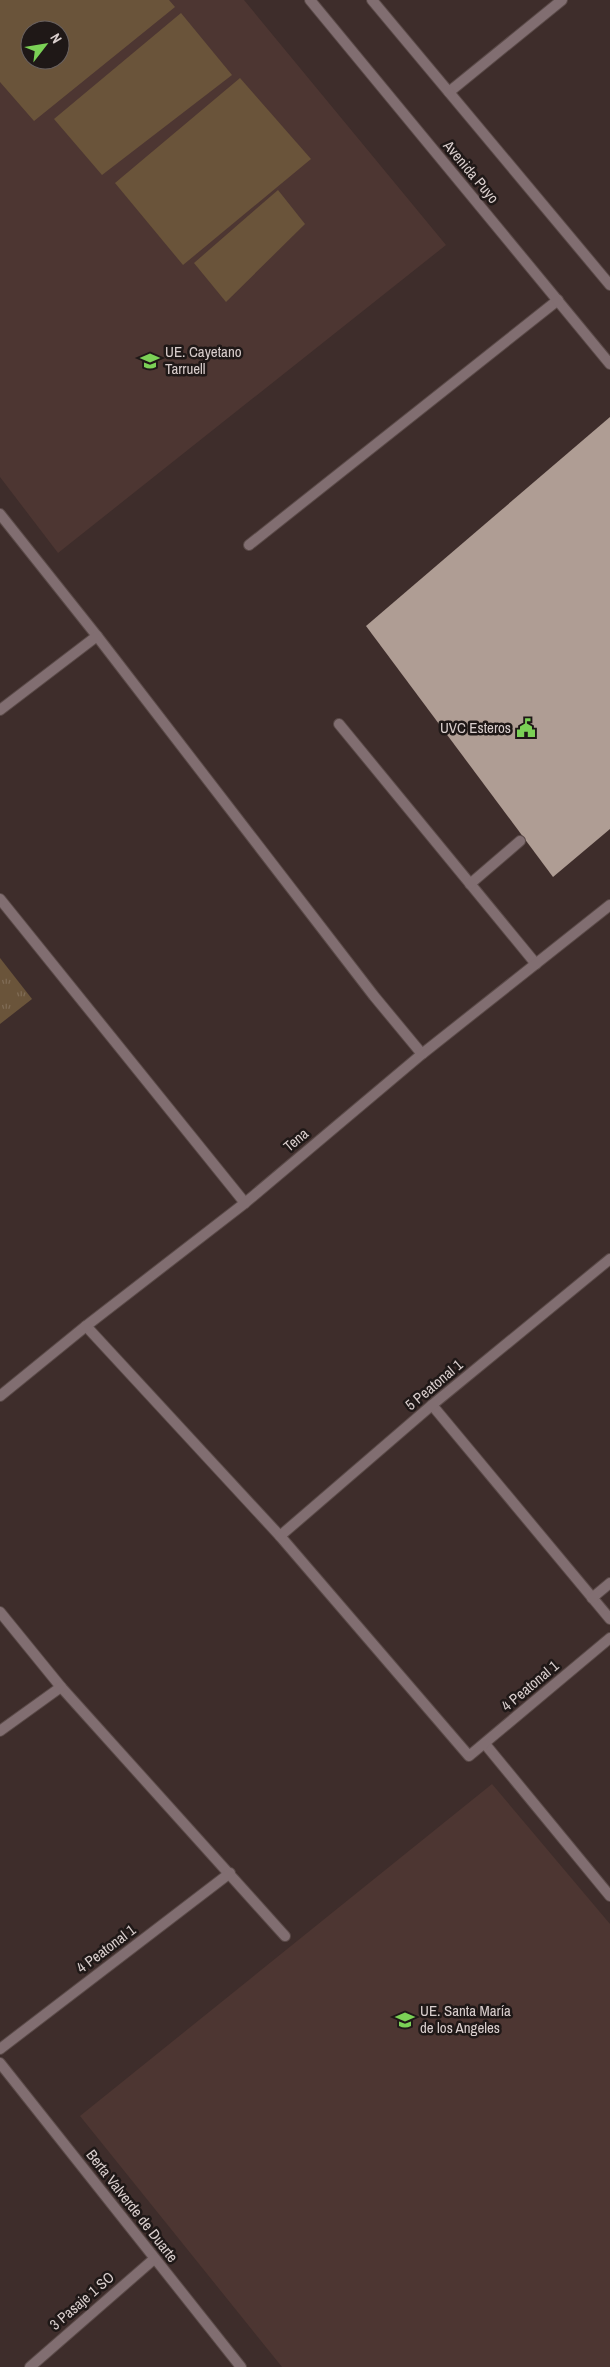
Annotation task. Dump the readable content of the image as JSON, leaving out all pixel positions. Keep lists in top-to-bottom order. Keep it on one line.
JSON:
{"streets":{"street":["Avenida Puyo","Tena","5 Peatonal 1","4 Peatonal 1","Berta Valverde de Duarte","3 Pasaje 1 SO"]},"crossings":[["5 Peatonal 1","4 Peatonal 1"],["Berta Valverde de Duarte","3 Pasaje 1 SO"]],"places":{"school or university":["UE. Cayetano Tarruell","UE. Santa María de los Angeles"],"public building":["UVC Esteros"]},"north":"top right"}
